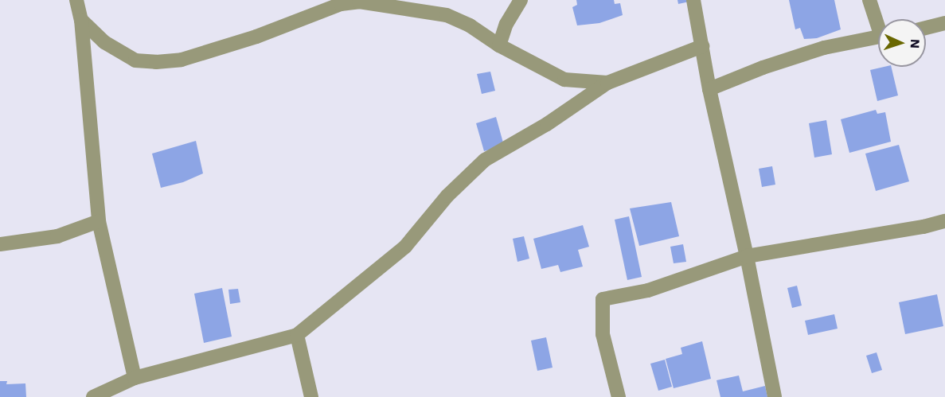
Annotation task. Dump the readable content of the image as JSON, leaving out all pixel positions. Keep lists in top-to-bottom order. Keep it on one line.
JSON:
{"north":"right"}
